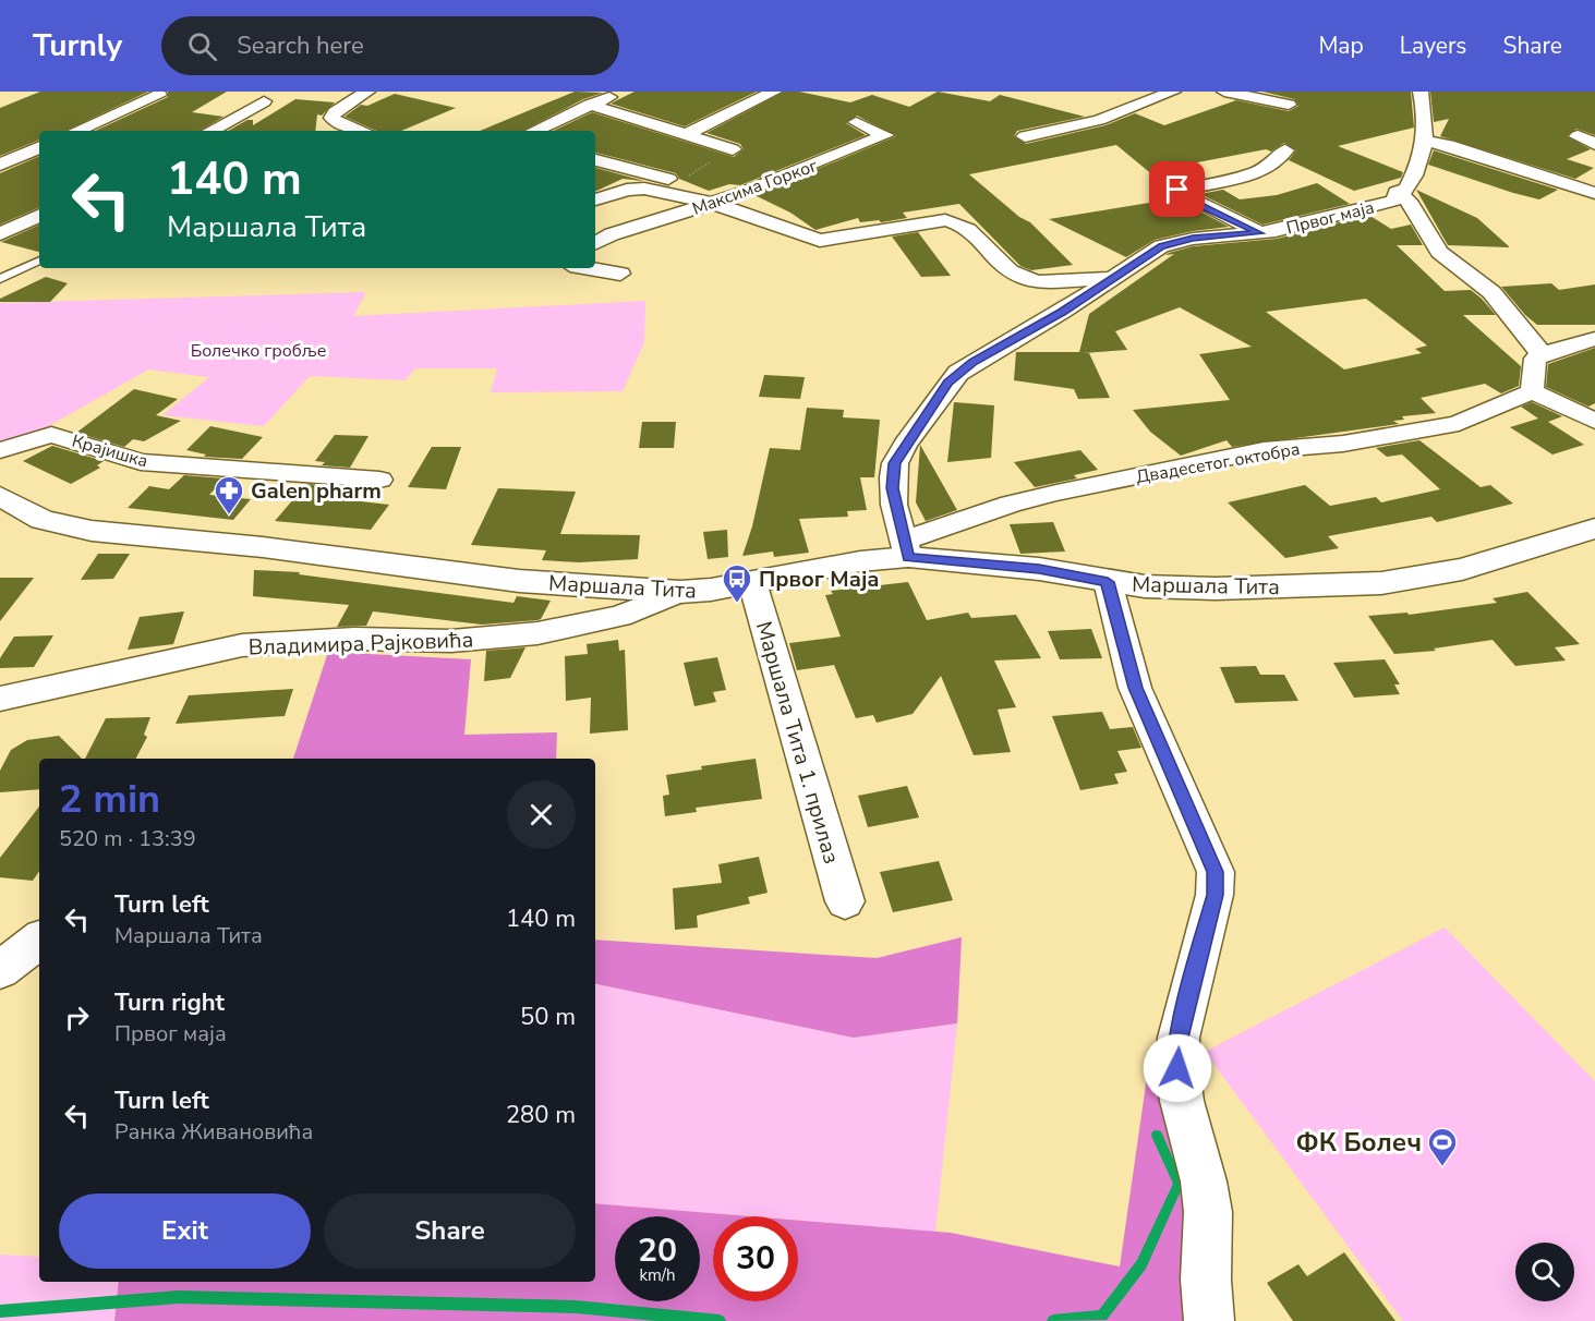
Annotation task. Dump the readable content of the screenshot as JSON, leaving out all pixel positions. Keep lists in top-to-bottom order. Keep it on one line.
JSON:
{"streets":{"street":["Максима Горког","Првог маја","Крајишка","Двадесетог октобра","Маршала Тита","Владимира Рајковића","Маршала Тита 1. прилаз"]},"crossings":[["Првог маја","Двадесетог октобра"],["Првог маја","Маршала Тита"],["Двадесетог октобра","Маршала Тита"],["Маршала Тита","Владимира Рајковића"],["Маршала Тита","Маршала Тита 1. прилаз"]],"parks":["Болечко гробље"],"places":{"pharmacy":["Galen pharm"],"bus stop":["Првог Маја"],"sports":["ФК Болеч"]},"page":{"header":"Turnly","search":"Search here","nav":["Map","Layers","Share"],"turn":["140 m","Маршала Тита"],"heading":["2 min","520 m · 13:39"],"list":[{"name":"Turn left","note":"Маршала Тита","value":"140 m"},{"name":"Turn right","note":"Првог маја","value":"50 m"},{"name":"Turn left","note":"Ранка Живановића","value":"280 m"}],"buttons":["Exit","Share"],"speed":"20 km/h","limit":"30"}}
